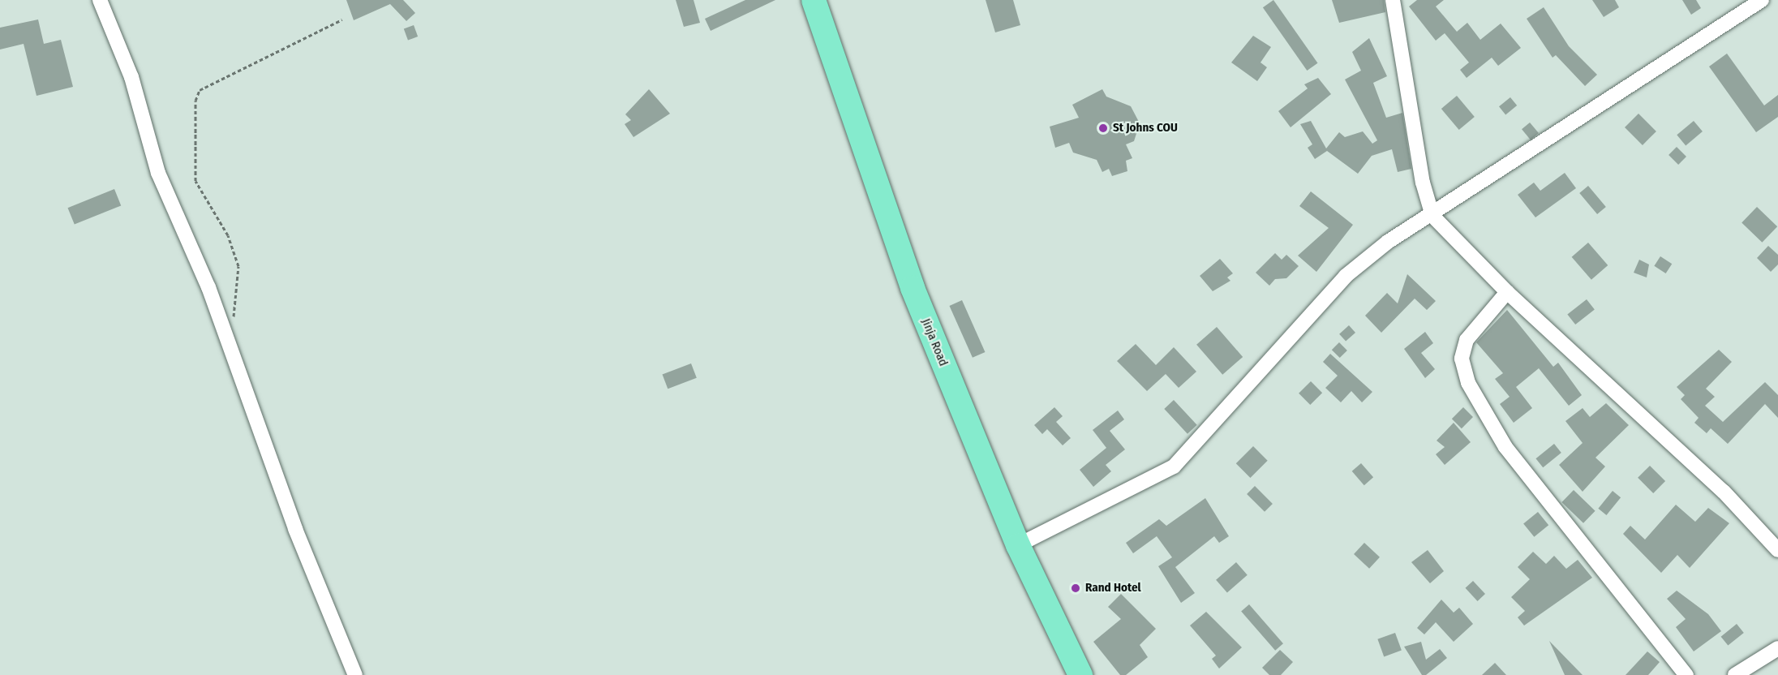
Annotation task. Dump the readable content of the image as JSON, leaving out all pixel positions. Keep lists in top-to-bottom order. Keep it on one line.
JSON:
{"streets":{"main road":["Jinja Road"]},"places":["St Johns COU","Rand Hotel"]}
